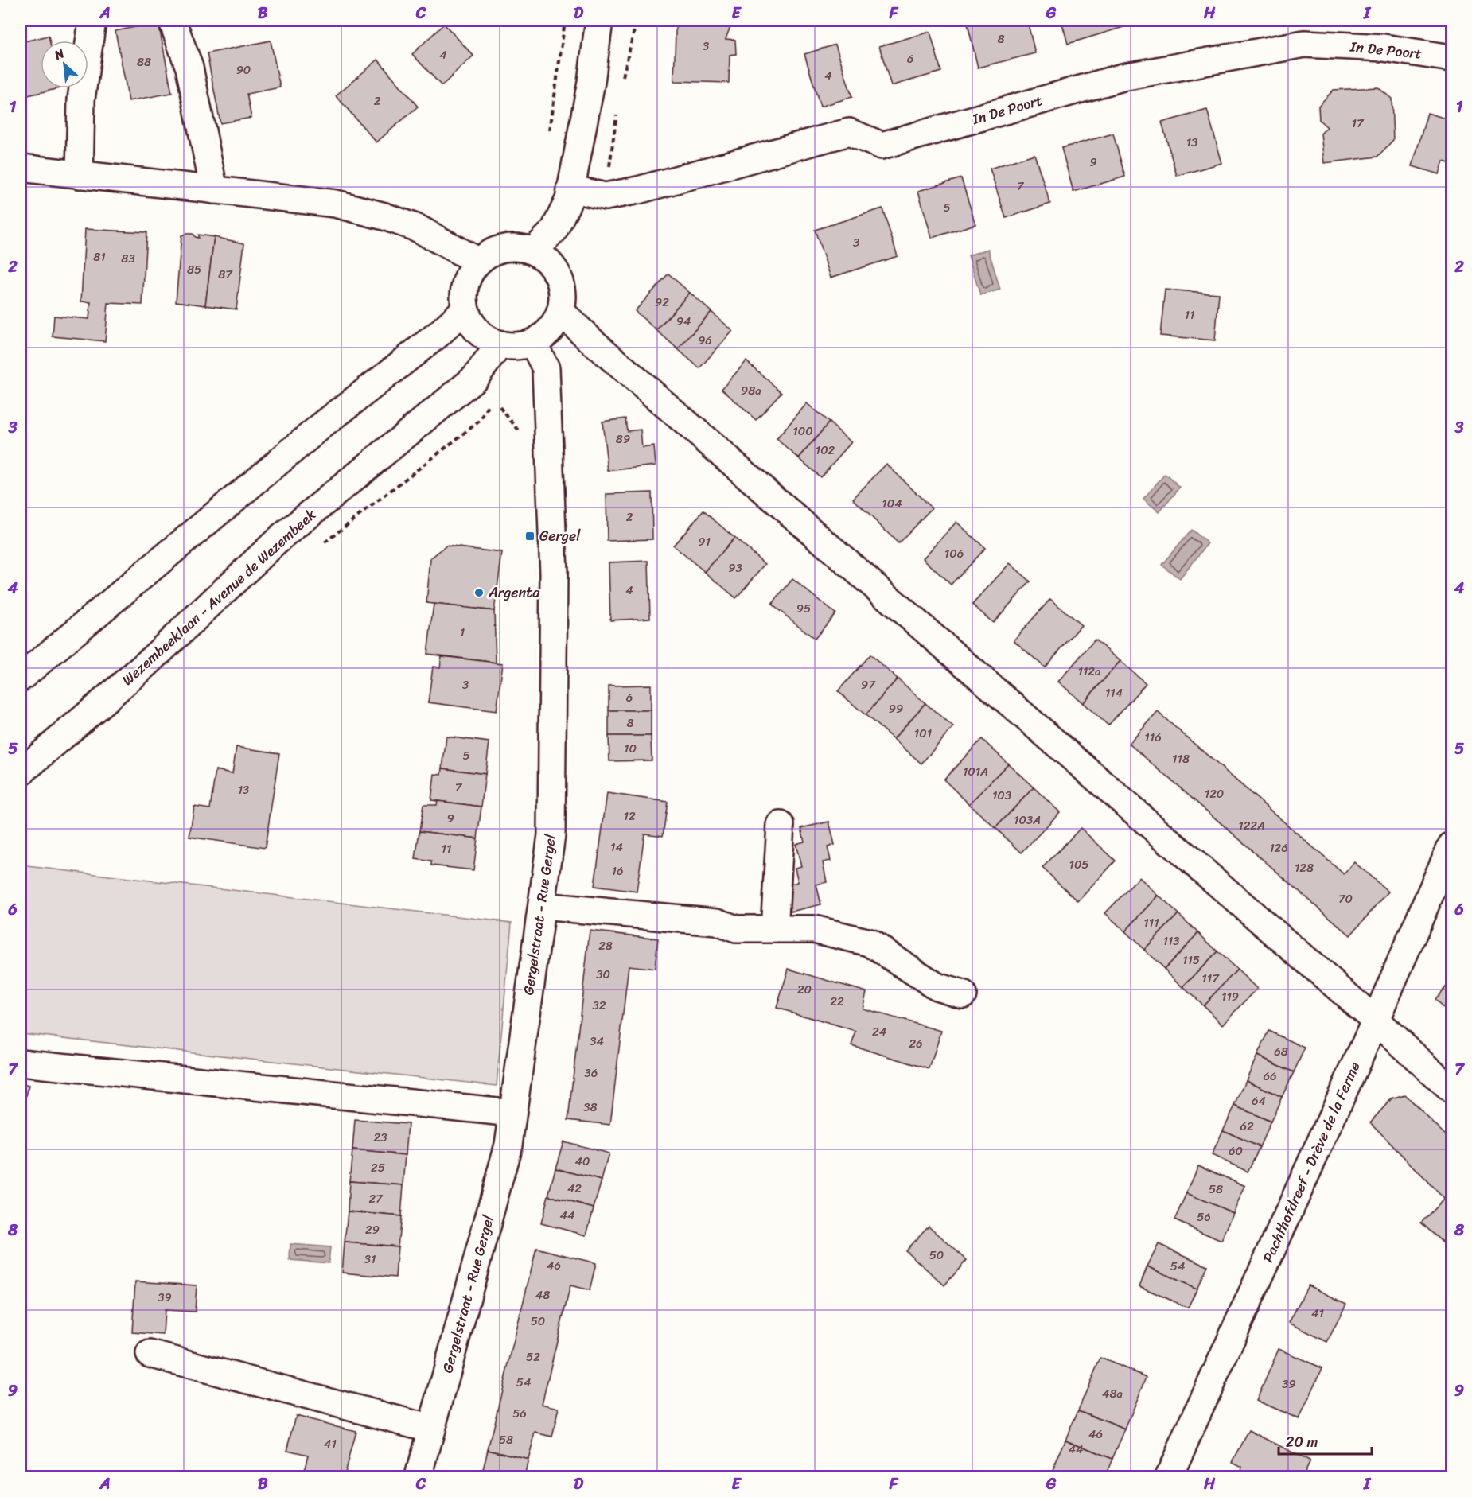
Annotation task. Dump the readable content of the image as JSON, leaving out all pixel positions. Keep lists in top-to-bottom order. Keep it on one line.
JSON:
{"streets":{"street":["In De Poort","Wezembeeklaan - Avenue de Wezembeek","Gergelstraat - Rue Gergel","Pachthofdreef - Drève de la Ferme"]},"crossings":[["Wezembeeklaan - Avenue de Wezembeek","Gergelstraat - Rue Gergel"]],"places":{"transit":["Gergel"],"other":["Argenta"]},"house_numbers":["8","3","4","6","88","90","4","2","17","13","9","7","5","3","81","83","85","87","92","11","94","96","98a","100","89","102","104","2","91","106","93","4","95","1","112a","3","97","114","6","99","8","101","116","10","5","118","101A","7","13","120","103","12","9","103A","122A","14","126","11","105","128","16","70","111","113","28","115","30","117","20","119","22","32","24","34","26","68","36","66","64","38","62","23","60","40","25","42","58","27","44","56","29","50","31","46","54","48","39","41","50","52","54","39","48a","56","46","58","41","44"],"scale_bar":"20 m","north":"top left","grid":{"columns":["A","B","C","D","E","F","G","H","I"],"rows":["1","2","3","4","5","6","7","8","9"]}}
